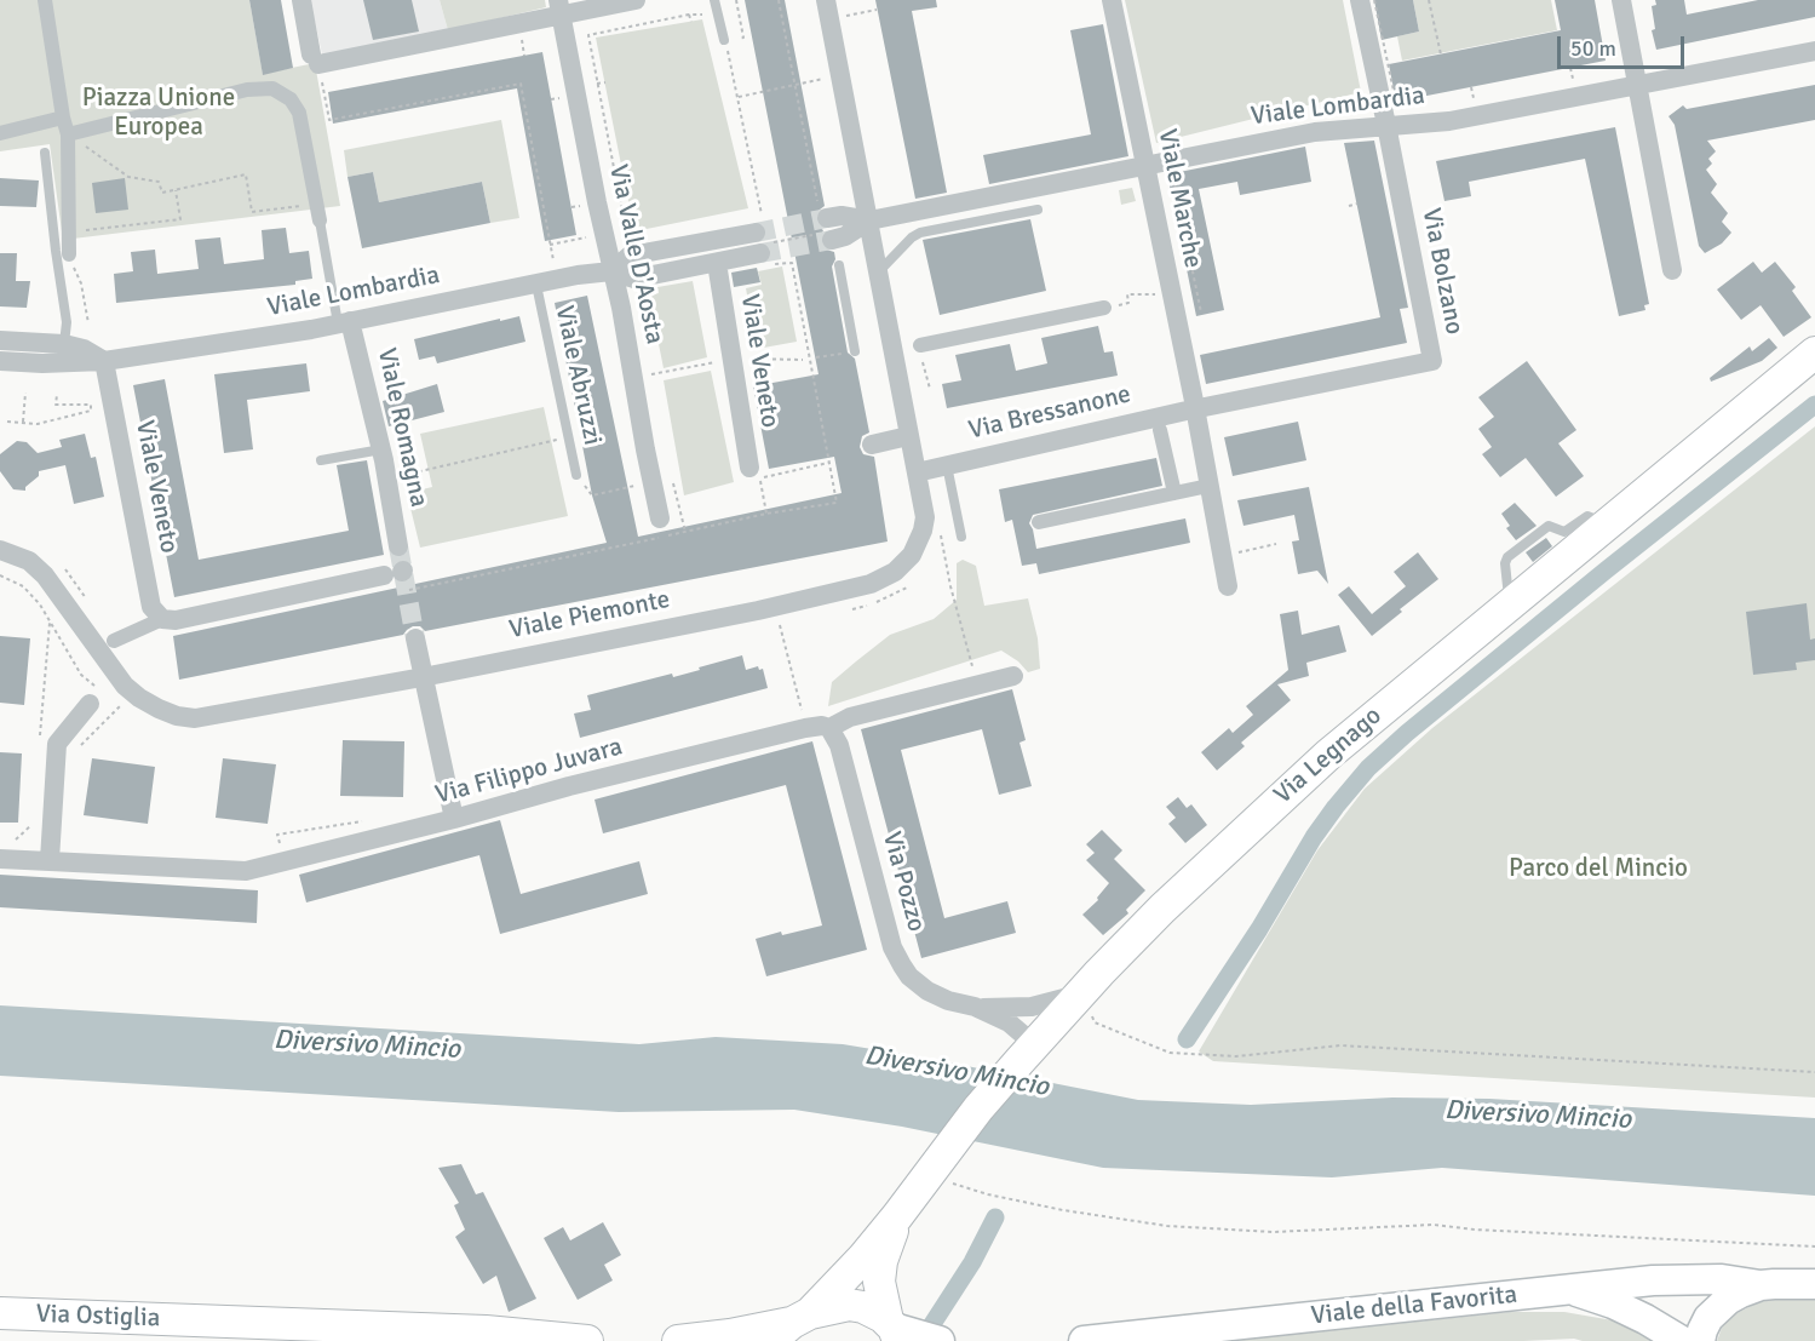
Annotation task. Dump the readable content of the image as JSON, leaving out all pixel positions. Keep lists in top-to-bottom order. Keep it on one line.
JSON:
{"streets":{"main road":["Via Legnago","Viale della Favorita","Via Ostiglia"],"street":["Viale Lombardia","Viale Marche","Via Valle D'Aosta","Via Bolzano","Viale Veneto","Via Bressanone","Viale Romagna","Viale Piemonte","Via Filippo Juvara","Via Pozzo"],"lane":["Viale Abruzzi"]},"crossings":[["Viale Lombardia","Viale Marche"],["Viale Lombardia","Via Valle D'Aosta"],["Viale Lombardia","Via Bolzano"],["Viale Lombardia","Viale Veneto"],["Viale Lombardia","Viale Abruzzi"],["Viale Lombardia","Viale Romagna"],["Viale Lombardia","Viale Piemonte"],["Viale Marche","Via Bolzano"],["Viale Marche","Via Bressanone"],["Via Bolzano","Via Bressanone"],["Via Bressanone","Viale Piemonte"],["Via Legnago","Via Pozzo"],["Via Filippo Juvara","Via Pozzo"]],"water":["Diversivo Mincio"],"parks":["Piazza Unione Europea","Parco del Mincio"],"scale_bar":"50 m"}
